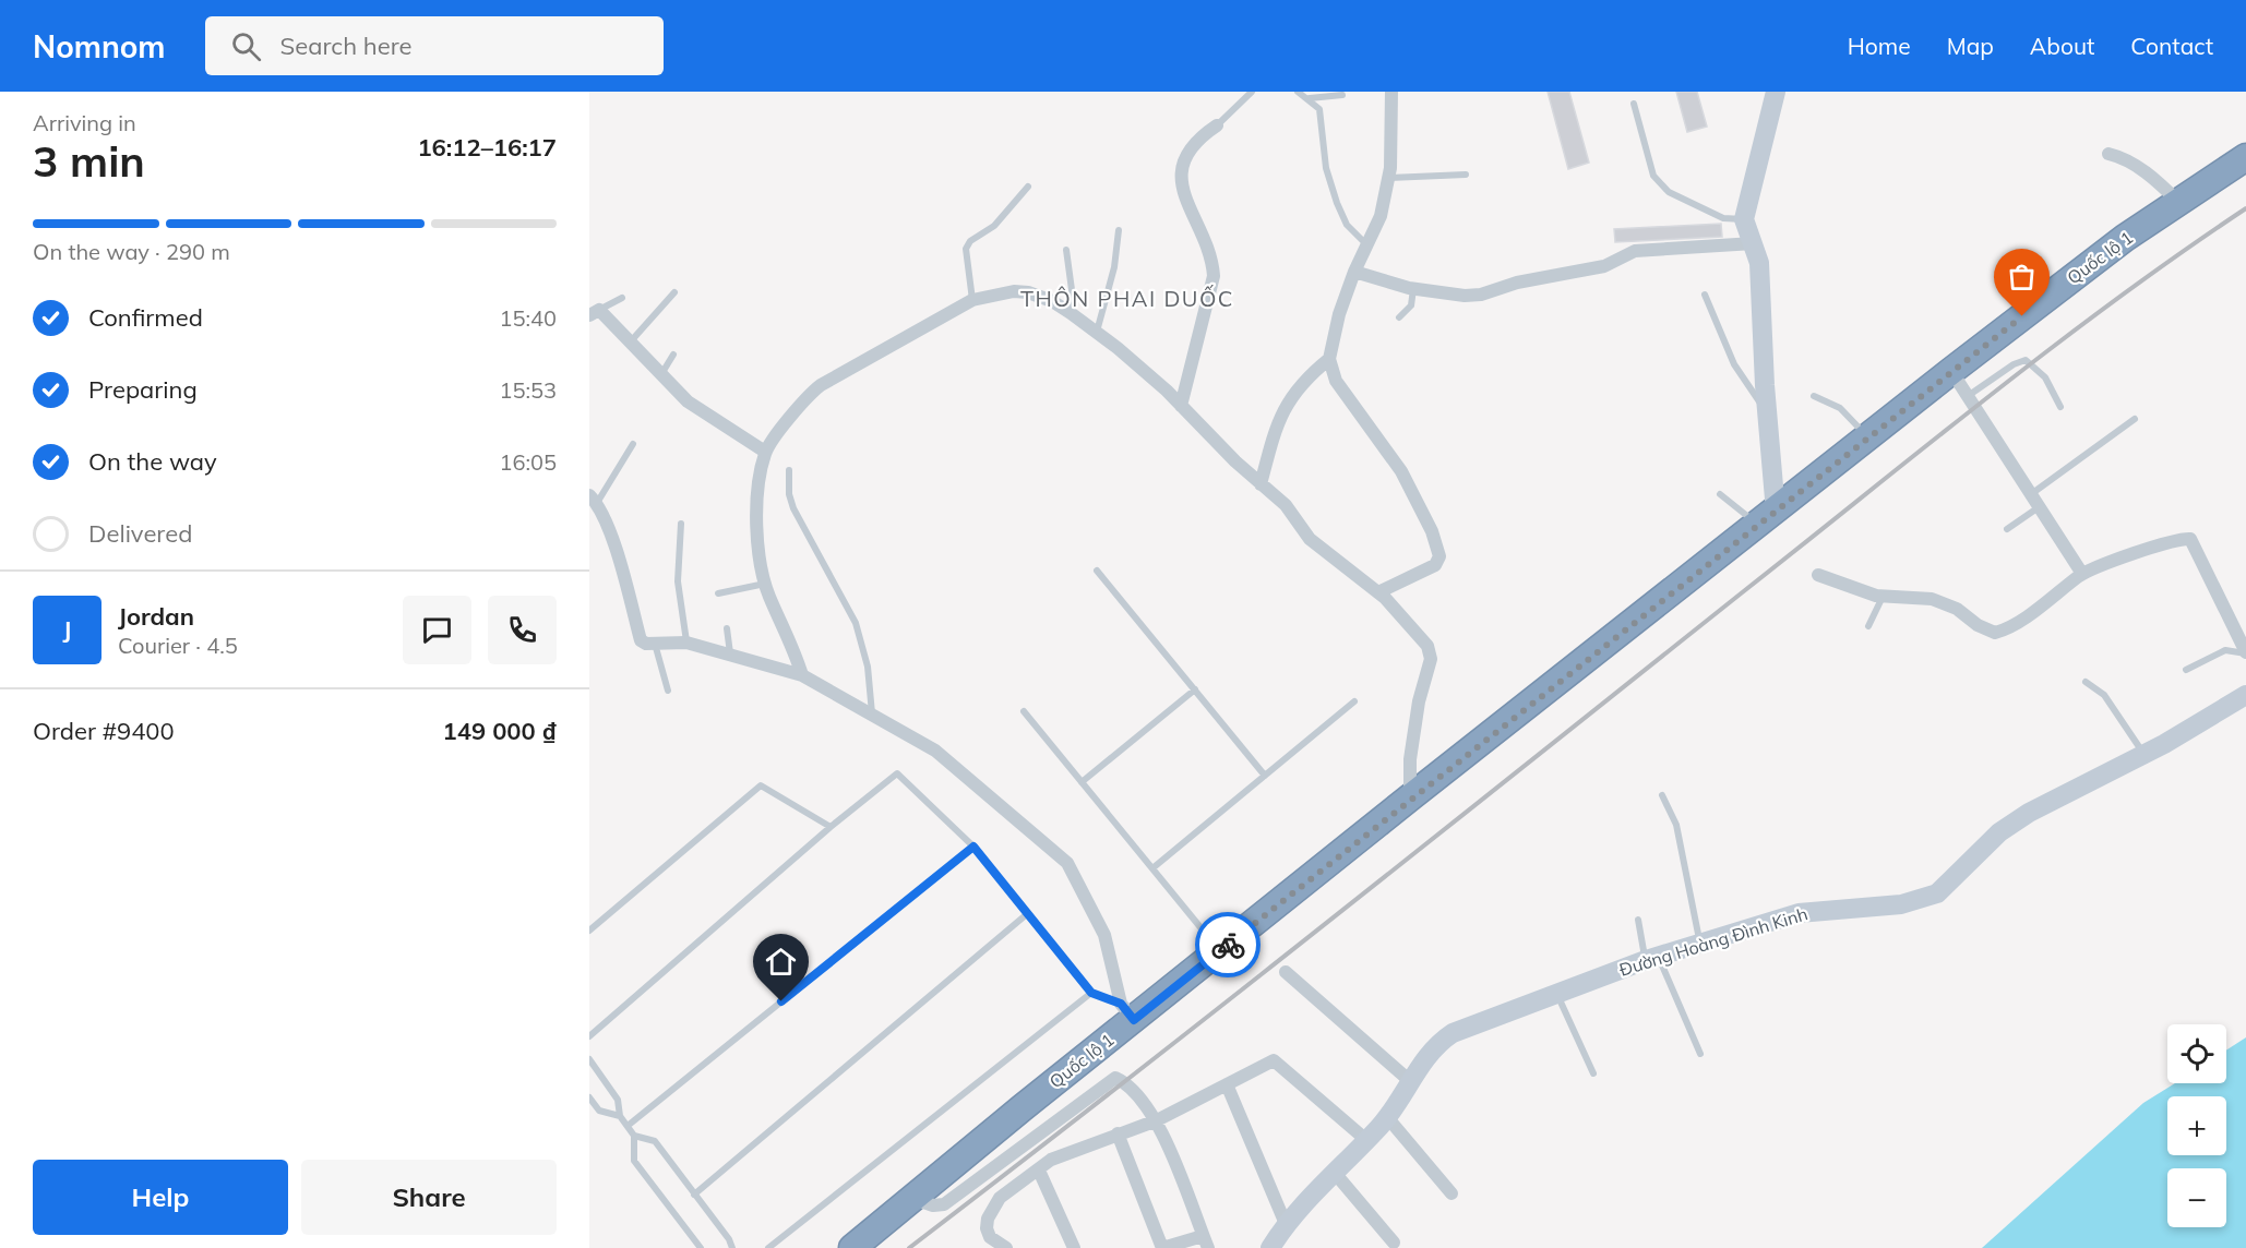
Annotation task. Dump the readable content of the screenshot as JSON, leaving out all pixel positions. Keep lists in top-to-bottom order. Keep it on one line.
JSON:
{"streets":{"highway":["Quốc lộ 1"],"street":["Đường Hoàng Đình Kinh"]},"districts":["THÔN PHAI DUỐC"],"page":{"header":"Nomnom","search":"Search here","nav":["Home","Map","About","Contact"],"heading":["3 min","Arriving in","16:12–16:17"],"panel":["Jordan","Courier · 4.5","Order #9400","149 000 ₫"],"bar":"On the way · 290 m","list":[["Confirmed","15:40"],["Preparing","15:53"],["On the way","16:05"],"Delivered"],"round":"J","map_buttons":["+","−"],"buttons":["Help","Share"]}}
